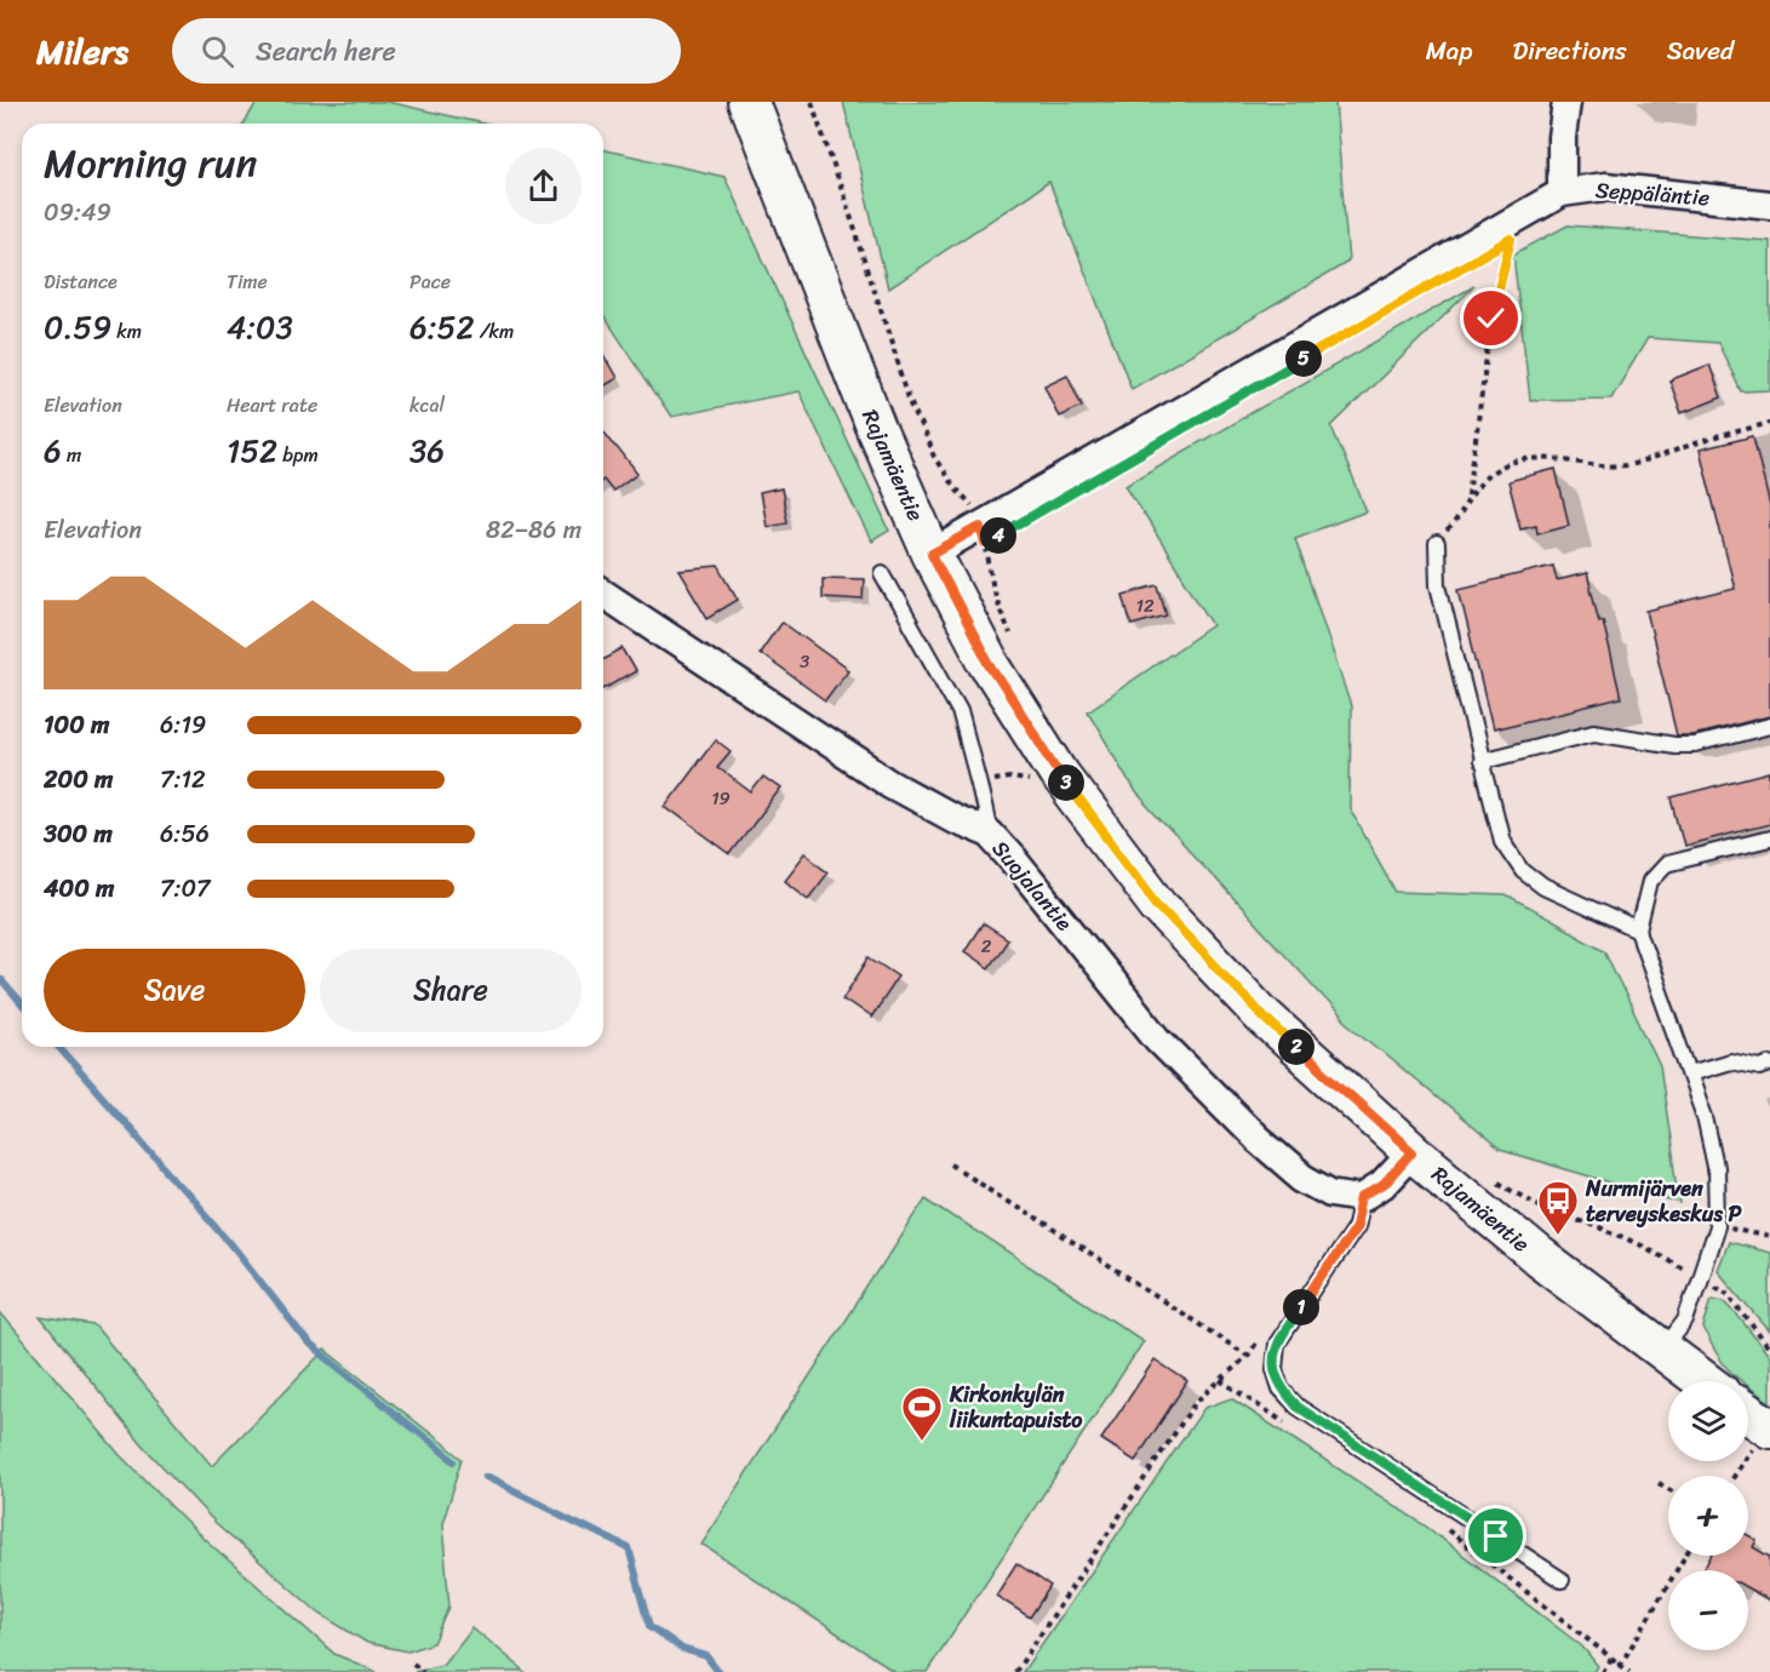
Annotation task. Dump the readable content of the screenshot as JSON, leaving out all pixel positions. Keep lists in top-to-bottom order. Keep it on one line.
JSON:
{"streets":{"main road":["Rajamäentie"],"street":["Seppäläntie","Suojalantie"]},"crossings":[["Seppäläntie","Rajamäentie"]],"places":{"bus stop":["Nurmijärven terveyskeskus P"],"sports":["Kirkonkylän liikuntapuisto"]},"house_numbers":["12","3","19","2"],"page":{"header":"Milers","search":"Search here","nav":["Map","Directions","Saved"],"heading":["Morning run","09:49"],"stats":[["Distance","0.59 km"],["Time","4:03"],["Pace","6:52 /km"],["Elevation","6 m"],["Heart rate","152 bpm"],["kcal","36"]],"pins":["5","4","3","2","1"],"chart":["Elevation","82–86 m"],"list":[{"name":"100 m","note":"6:19"},{"name":"200 m","note":"7:12"},{"name":"300 m","note":"6:56"},{"name":"400 m","note":"7:07"}],"buttons":["Save","Share"],"map_buttons":["+","−"]}}
